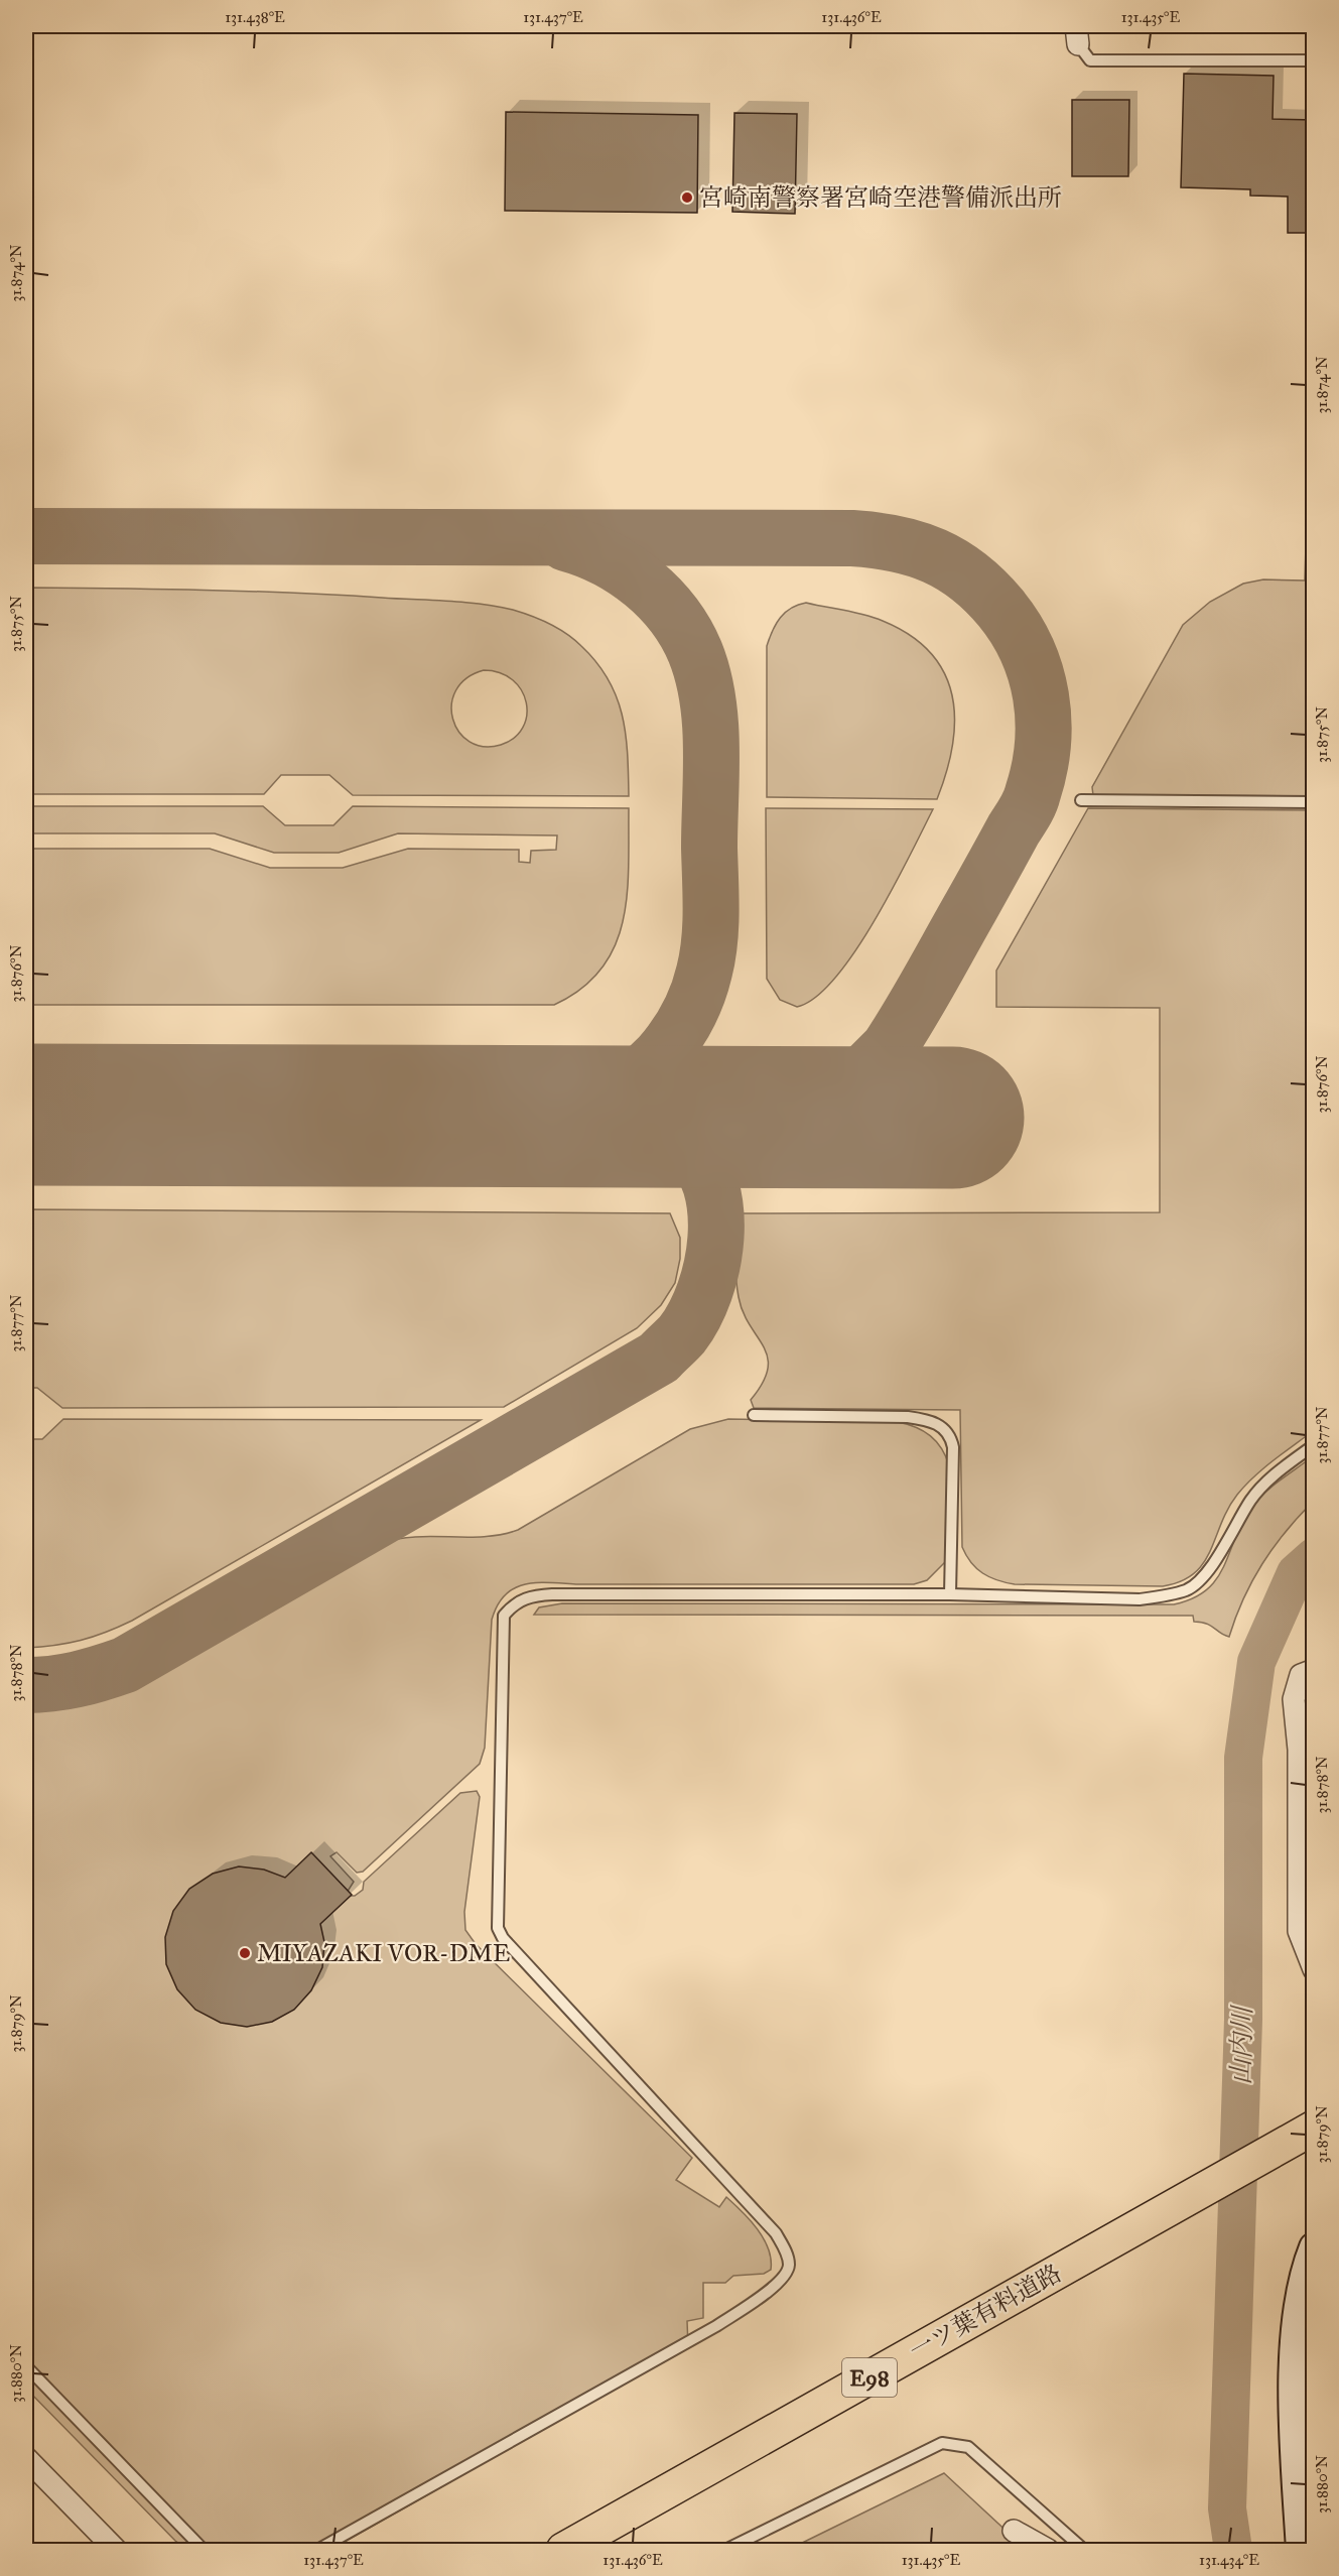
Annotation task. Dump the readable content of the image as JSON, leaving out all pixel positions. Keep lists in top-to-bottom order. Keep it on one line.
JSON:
{"streets":{"main road":["一ツ葉有料道路","E98"]},"water":["山内川"],"places":["宮崎南警察署宮崎空港警備派出所","MIYAZAKI VOR-DME"],"coordinates":["131.438°E","131.437°E","131.436°E","131.435°E","31.874°N","31.875°N","31.876°N","31.877°N","31.878°N","31.879°N","31.880°N","131.434°E"]}
